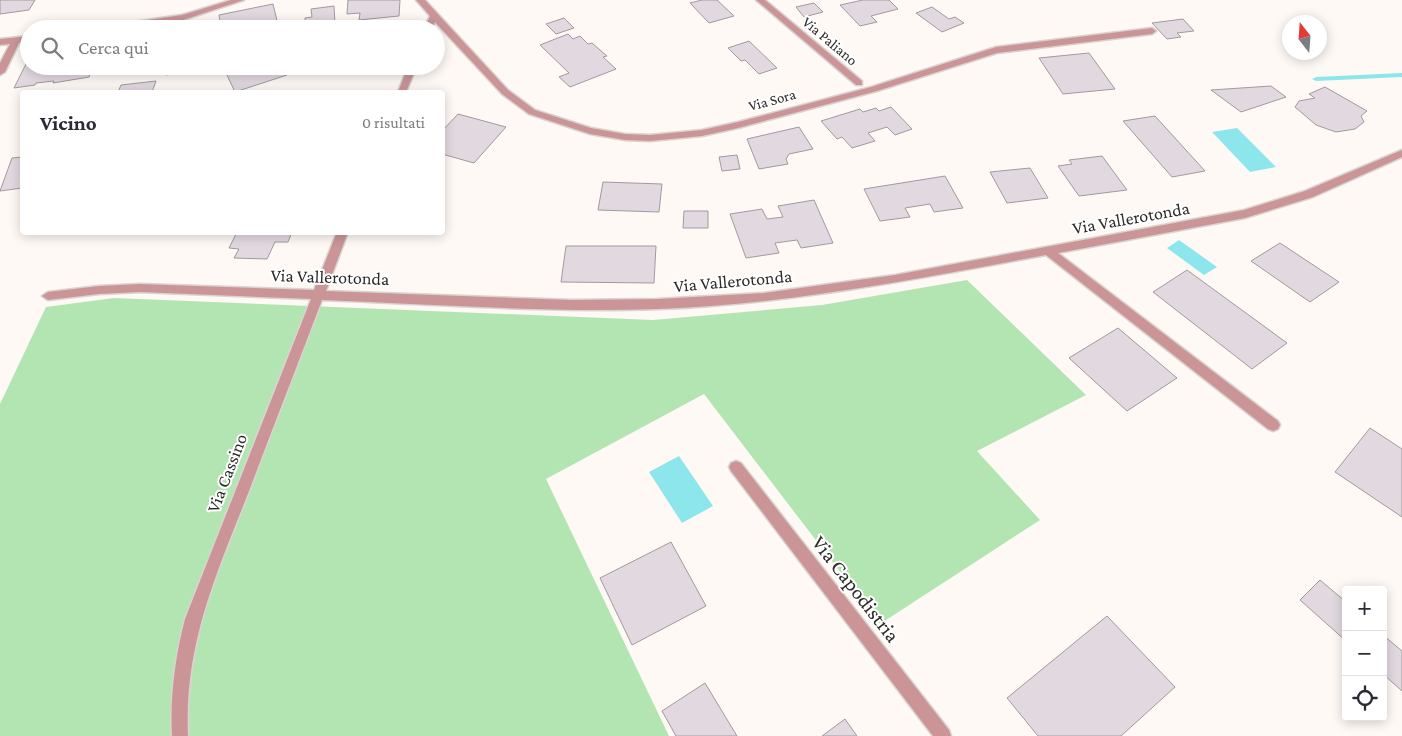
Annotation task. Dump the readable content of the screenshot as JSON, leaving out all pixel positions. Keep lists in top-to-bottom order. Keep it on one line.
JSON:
{"streets":{"street":["Via Paliano","Via Sora","Via Vallerotonda","Via Cassino","Via Capodistria"]},"crossings":[["Via Vallerotonda","Via Cassino"]],"north":"top","page":{"search":"Cerca qui","heading":["Vicino","0 risultati"],"map_buttons":["+","−"]}}
